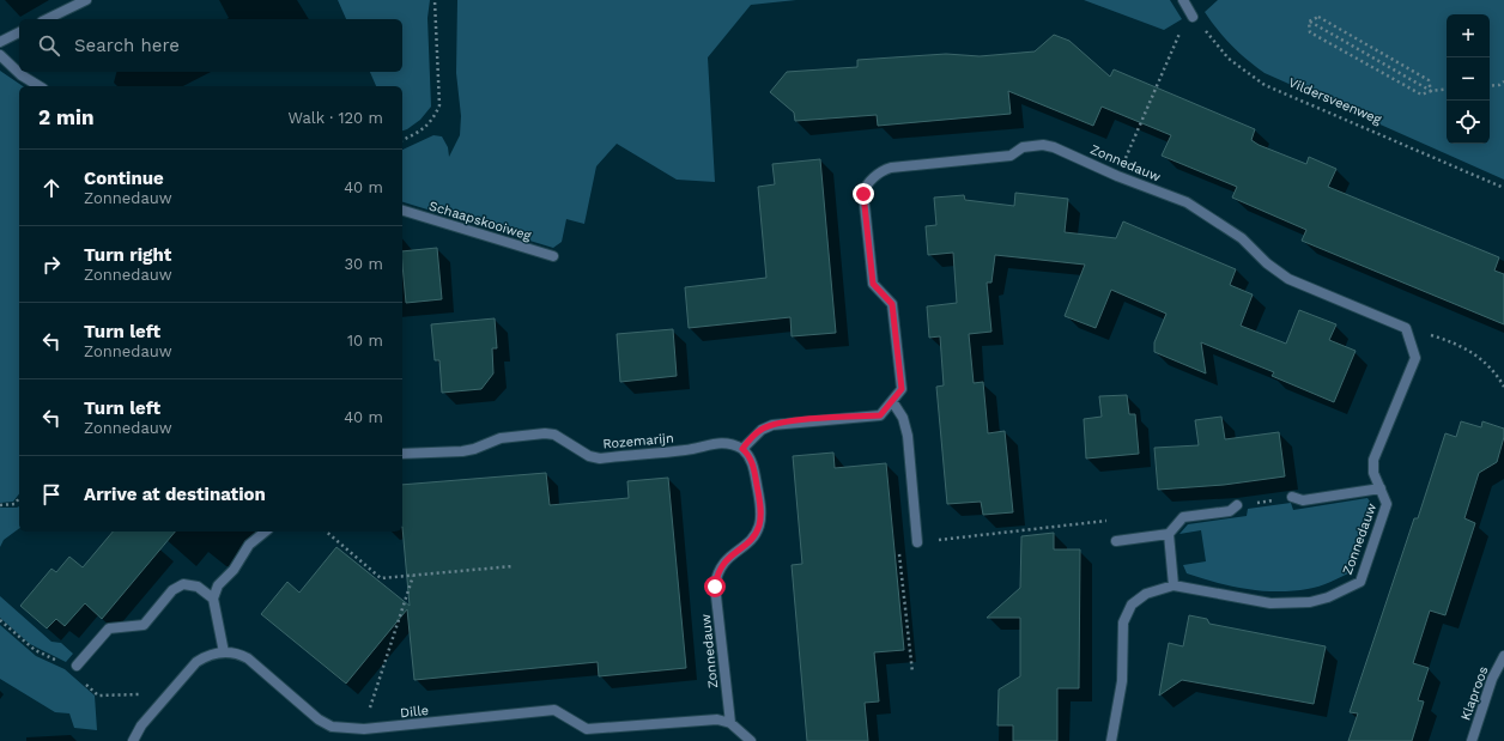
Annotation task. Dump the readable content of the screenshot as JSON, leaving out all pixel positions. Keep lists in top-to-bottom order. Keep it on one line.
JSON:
{"streets":{"street":["Zonnedauw","Schaapskooiweg","Rozemarijn","Klaproos","Dille"],"path":["Vildersveenweg"]},"crossings":[["Zonnedauw","Rozemarijn"],["Zonnedauw","Dille"]],"page":{"map_buttons":["+","−"],"search":"Search here","heading":["2 min","Walk · 120 m"],"list":[["Continue","Zonnedauw","40 m"],["Turn right","Zonnedauw","30 m"],["Turn left","Zonnedauw","10 m"],["Turn left","Zonnedauw","40 m"],"Arrive at destination"]}}
